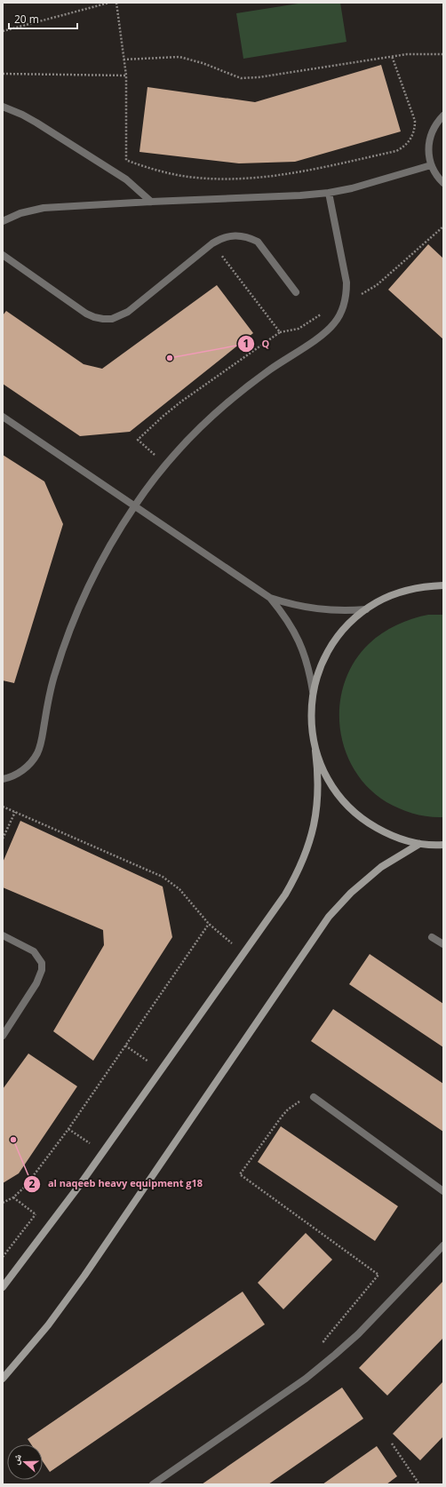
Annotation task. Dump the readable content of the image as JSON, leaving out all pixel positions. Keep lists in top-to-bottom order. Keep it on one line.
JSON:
{"places":["Q","al naqeeb heavy equipment g18"],"scale_bar":"20 m","north":"left"}
